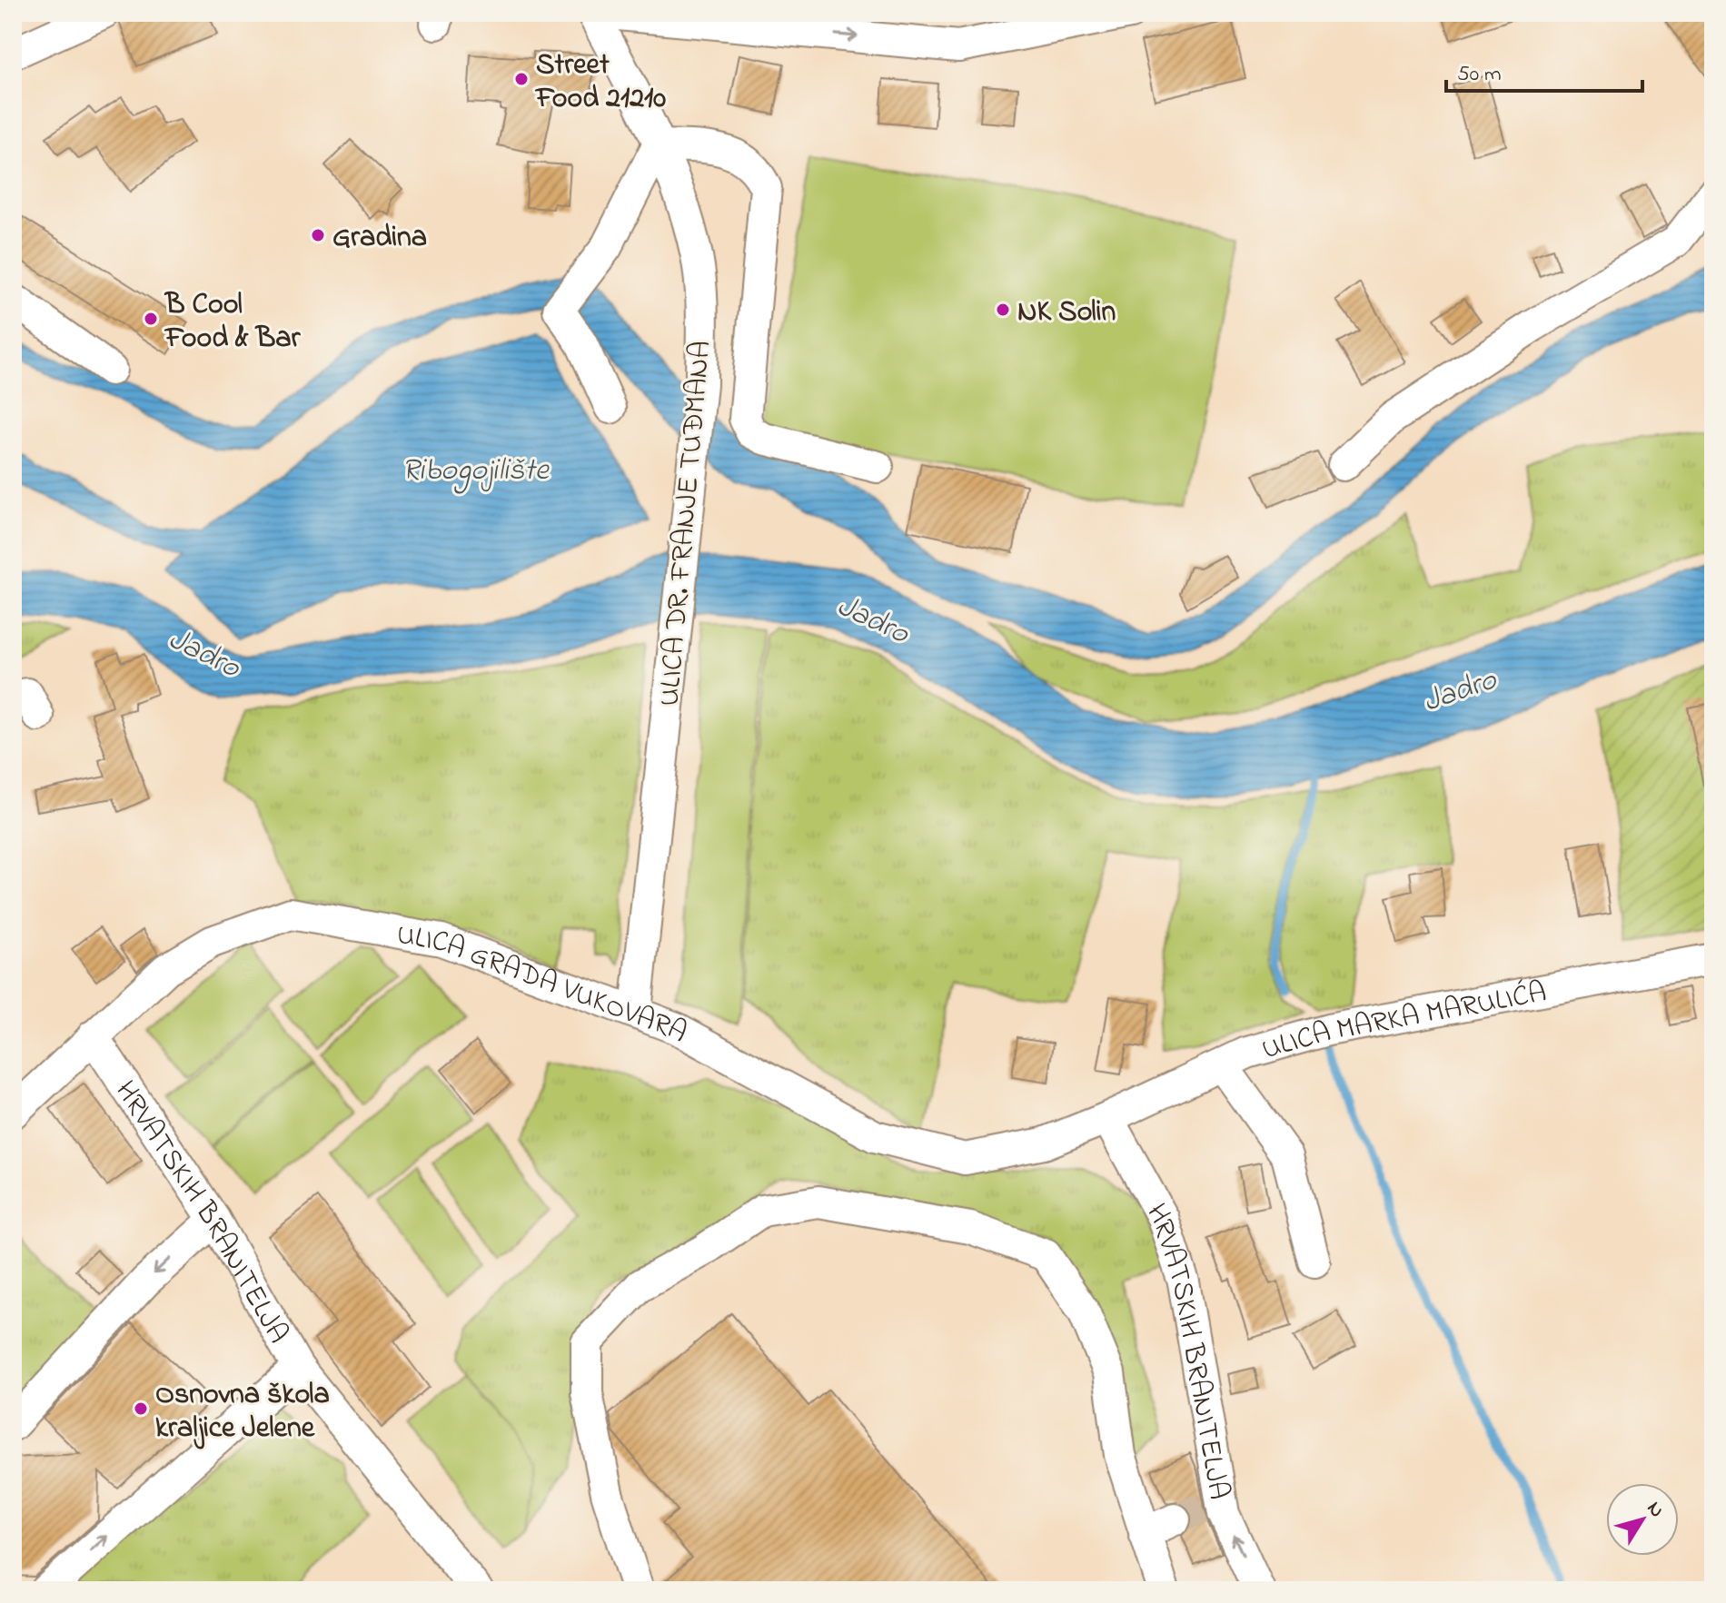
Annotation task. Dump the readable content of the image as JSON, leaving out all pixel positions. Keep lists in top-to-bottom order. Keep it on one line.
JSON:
{"streets":{"street":["ULICA DR. FRANJE TUĐMANA","ULICA GRADA VUKOVARA","ULICA MARKA MARULIĆA","HRVATSKIH BRANITELJA"]},"crossings":[["ULICA DR. FRANJE TUĐMANA","ULICA GRADA VUKOVARA"],["ULICA GRADA VUKOVARA","ULICA MARKA MARULIĆA"],["ULICA GRADA VUKOVARA","HRVATSKIH BRANITELJA"],["ULICA MARKA MARULIĆA","HRVATSKIH BRANITELJA"]],"water":["Ribogojilište","Jadro"],"places":["Street Food 21210","Gradina","NK Solin","B Cool Food & Bar","Osnovna škola kraljice Jelene"],"scale_bar":"50 m","north":"top right"}
